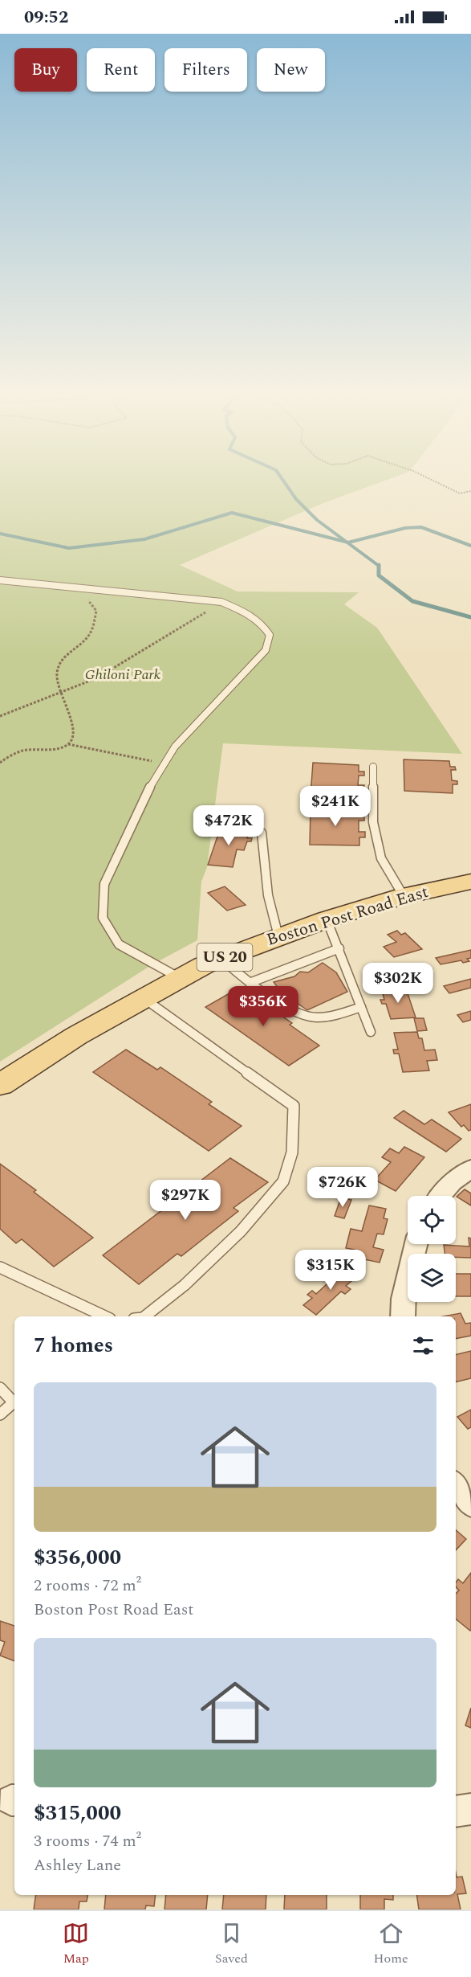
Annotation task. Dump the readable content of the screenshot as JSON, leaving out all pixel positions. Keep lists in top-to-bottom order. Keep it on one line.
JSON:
{"streets":{"main road":["Boston Post Road East","US 20"]},"parks":["Ghiloni Park"],"page":{"status":"09:52","chip":["Buy","Rent","Filters","New"],"price":["$241K","$472K","$302K","$356K","$726K","$297K","$315K"],"heading":"7 homes","list":[{"name":"$356,000","note":"2 rooms · 72 m² · Boston Post Road East"},{"name":"$315,000","note":"3 rooms · 74 m² · Ashley Lane"}],"tabs":["Map","Saved","Home"]}}
